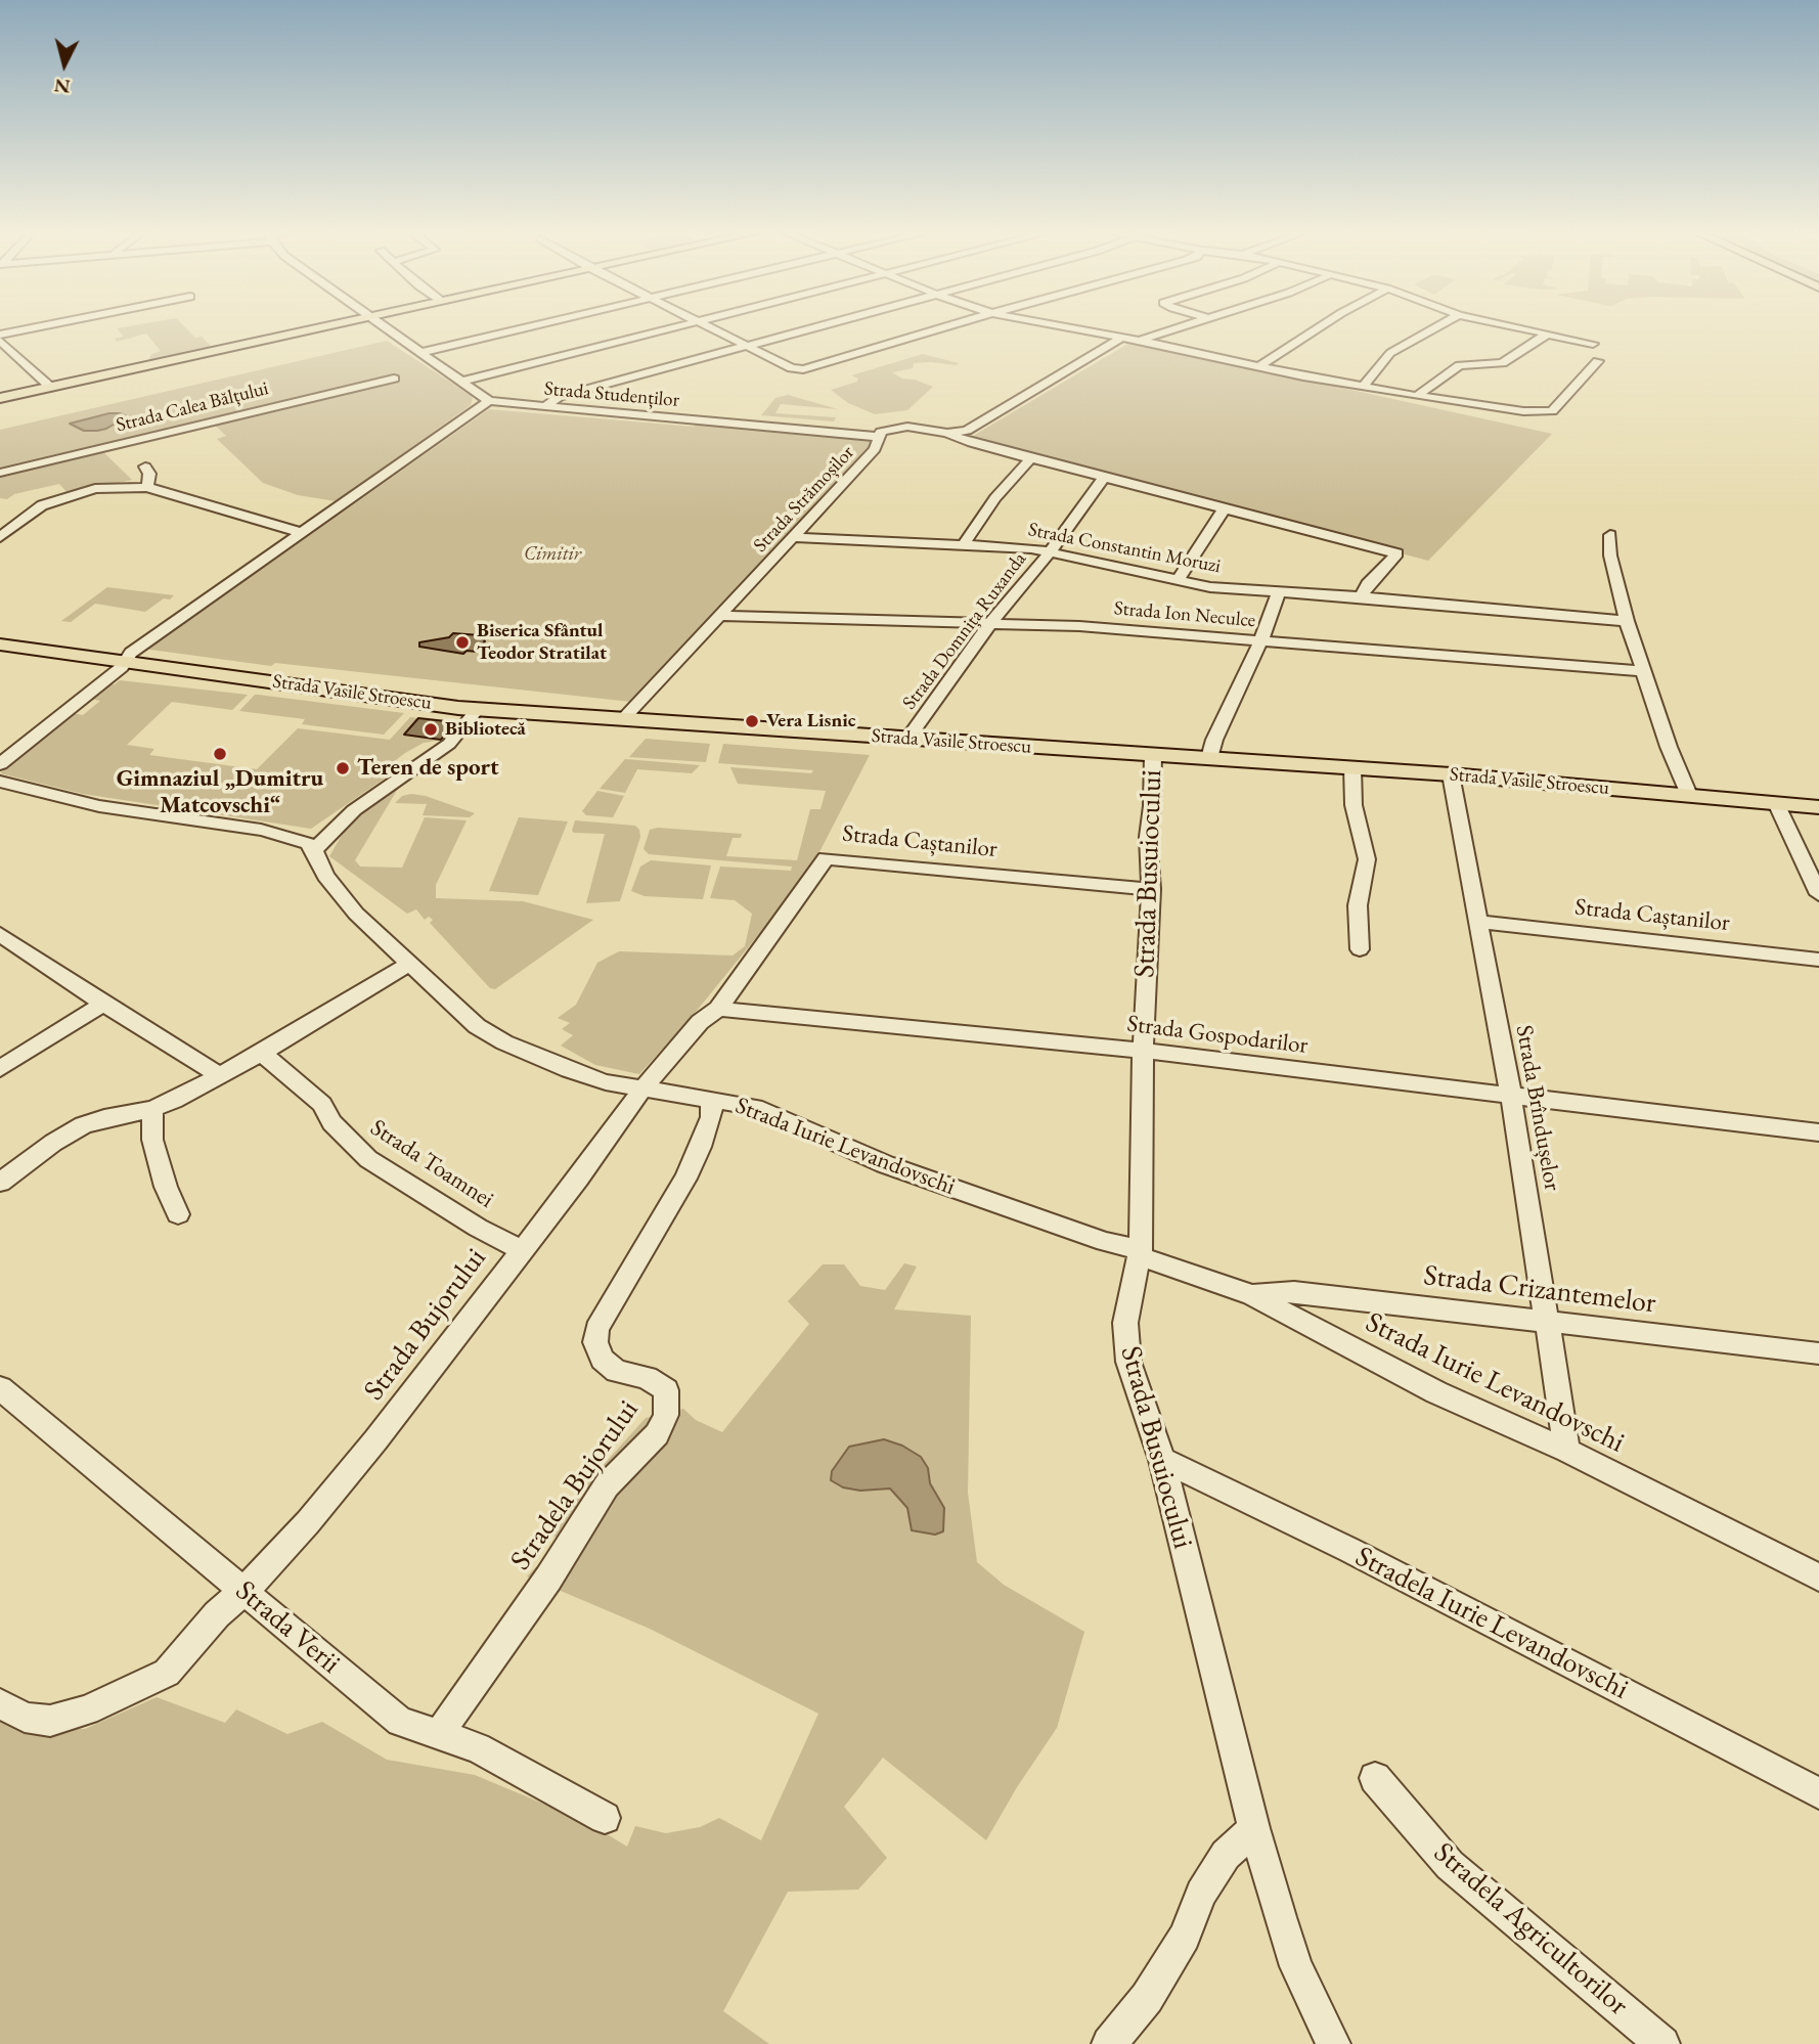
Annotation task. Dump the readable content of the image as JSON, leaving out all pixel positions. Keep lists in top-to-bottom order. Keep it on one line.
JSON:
{"streets":{"main road":["Strada Vasile Stroescu"],"street":["Strada Studenților","Strada Calea Bălțului","Strada Strămoșilor","Strada Constantin Moruzi","Strada Ion Neculce","Strada Domnița Ruxanda","Strada Caștanilor","Strada Busuiocului","Strada Gospodarilor","Strada Brîndușelor","Strada Iurie Levandovschi","Strada Toamnei","Strada Crizantemelor","Strada Bujorului","Stradela Bujorului","Stradela Iurie Levandovschi","Strada Verii","Stradela Agricultorilor"]},"crossings":[["Strada Studenților","Strada Strămoșilor"],["Strada Strămoșilor","Strada Constantin Moruzi"],["Strada Strămoșilor","Strada Ion Neculce"],["Strada Strămoșilor","Strada Vasile Stroescu"],["Strada Constantin Moruzi","Strada Domnița Ruxanda"],["Strada Ion Neculce","Strada Domnița Ruxanda"],["Strada Domnița Ruxanda","Strada Vasile Stroescu"],["Strada Vasile Stroescu","Strada Busuiocului"],["Strada Vasile Stroescu","Strada Brîndușelor"],["Strada Caștanilor","Strada Busuiocului"],["Strada Caștanilor","Strada Gospodarilor"],["Strada Caștanilor","Strada Brîndușelor"],["Strada Busuiocului","Strada Gospodarilor"],["Strada Busuiocului","Strada Iurie Levandovschi"],["Strada Busuiocului","Stradela Iurie Levandovschi"],["Strada Gospodarilor","Strada Brîndușelor"],["Strada Brîndușelor","Strada Iurie Levandovschi"],["Strada Brîndușelor","Strada Crizantemelor"],["Strada Iurie Levandovschi","Strada Crizantemelor"],["Strada Iurie Levandovschi","Strada Bujorului"],["Strada Iurie Levandovschi","Stradela Bujorului"],["Strada Toamnei","Strada Bujorului"],["Strada Bujorului","Strada Verii"],["Stradela Bujorului","Strada Verii"]],"parks":["Cimitir"],"places":["Biserica Sfântul Teodor Stratilat","Vera Lisnic","Bibliotecă","Gimnaziul „Dumitru Matcovschi“","Teren de sport"],"north":"bottom"}
